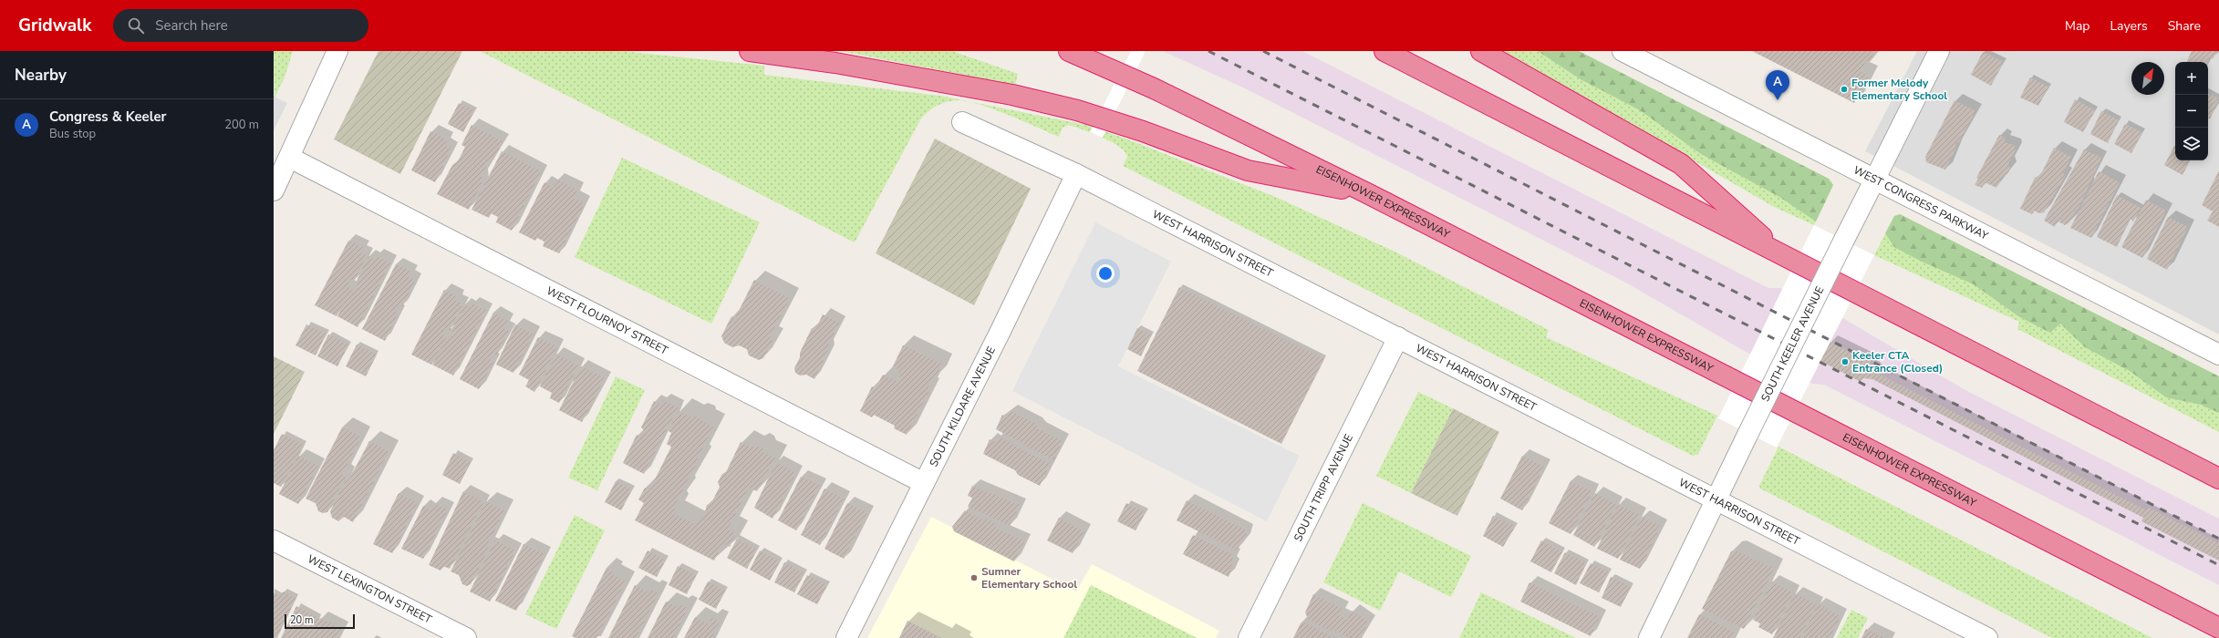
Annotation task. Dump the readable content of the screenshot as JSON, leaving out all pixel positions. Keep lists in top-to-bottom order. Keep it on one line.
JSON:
{"streets":{"highway":["EISENHOWER EXPRESSWAY"],"street":["WEST CONGRESS PARKWAY","WEST HARRISON STREET","WEST FLOURNOY STREET","SOUTH KEELER AVENUE","SOUTH KILDARE AVENUE","SOUTH TRIPP AVENUE","WEST LEXINGTON STREET"]},"crossings":[["WEST CONGRESS PARKWAY","SOUTH KEELER AVENUE"],["WEST HARRISON STREET","SOUTH KEELER AVENUE"],["WEST HARRISON STREET","SOUTH KILDARE AVENUE"],["WEST HARRISON STREET","SOUTH TRIPP AVENUE"],["WEST FLOURNOY STREET","SOUTH KILDARE AVENUE"]],"places":["Former Melody Elementary School","Keeler CTA Entrance (Closed)","Sumner Elementary School"],"scale_bar":"20 m","north":"top right","page":{"header":"Gridwalk","search":"Search here","nav":["Map","Layers","Share"],"heading":"Nearby","map_buttons":["+","−"],"pins":"A","list":[{"mark":"A","name":"Congress & Keeler","note":"Bus stop","value":"200 m"}],"scale":"20 m"}}
